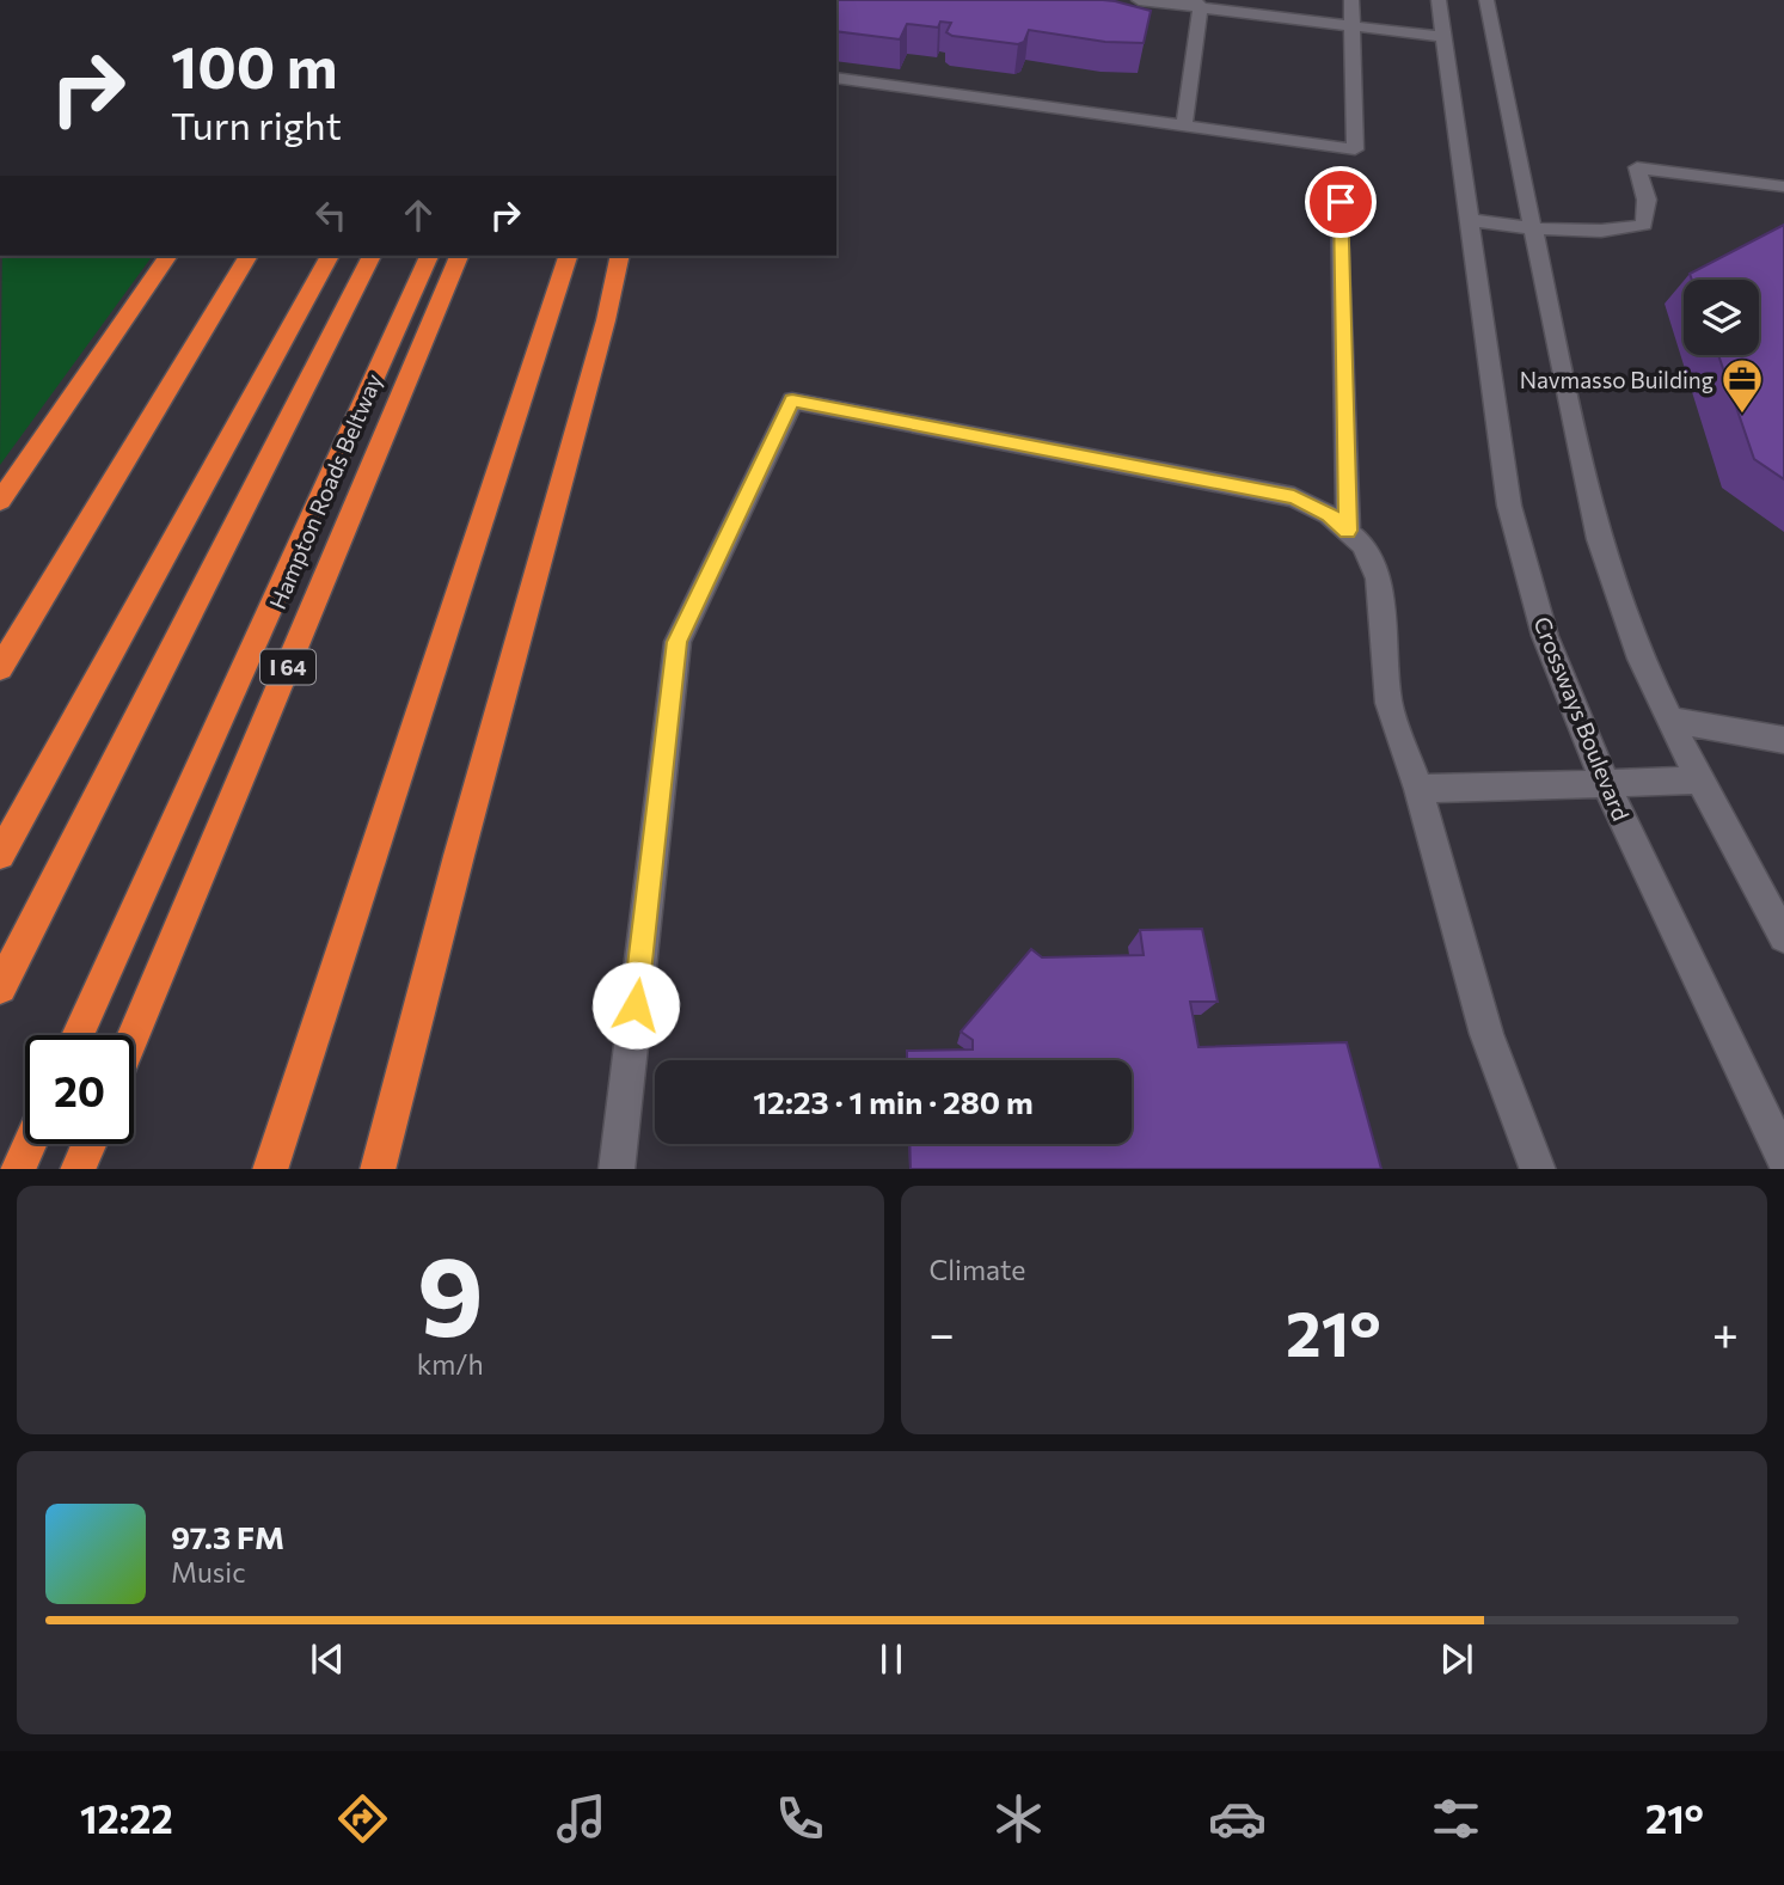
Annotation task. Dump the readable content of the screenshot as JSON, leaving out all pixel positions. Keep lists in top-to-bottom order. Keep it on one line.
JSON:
{"streets":{"highway":["Hampton Roads Beltway","I 64"],"street":["Crossways Boulevard"]},"places":{"office":["Navmasso Building"]},"page":{"turn":["100 m","Turn right"],"limit":"20","trip":"12:23 · 1 min · 280 m","tile":[["9","km/h"],"Climate"],"heat":["−","21°","+"],"song":["97.3 FM","Music"],"tabs":["12:22","21°"]}}
